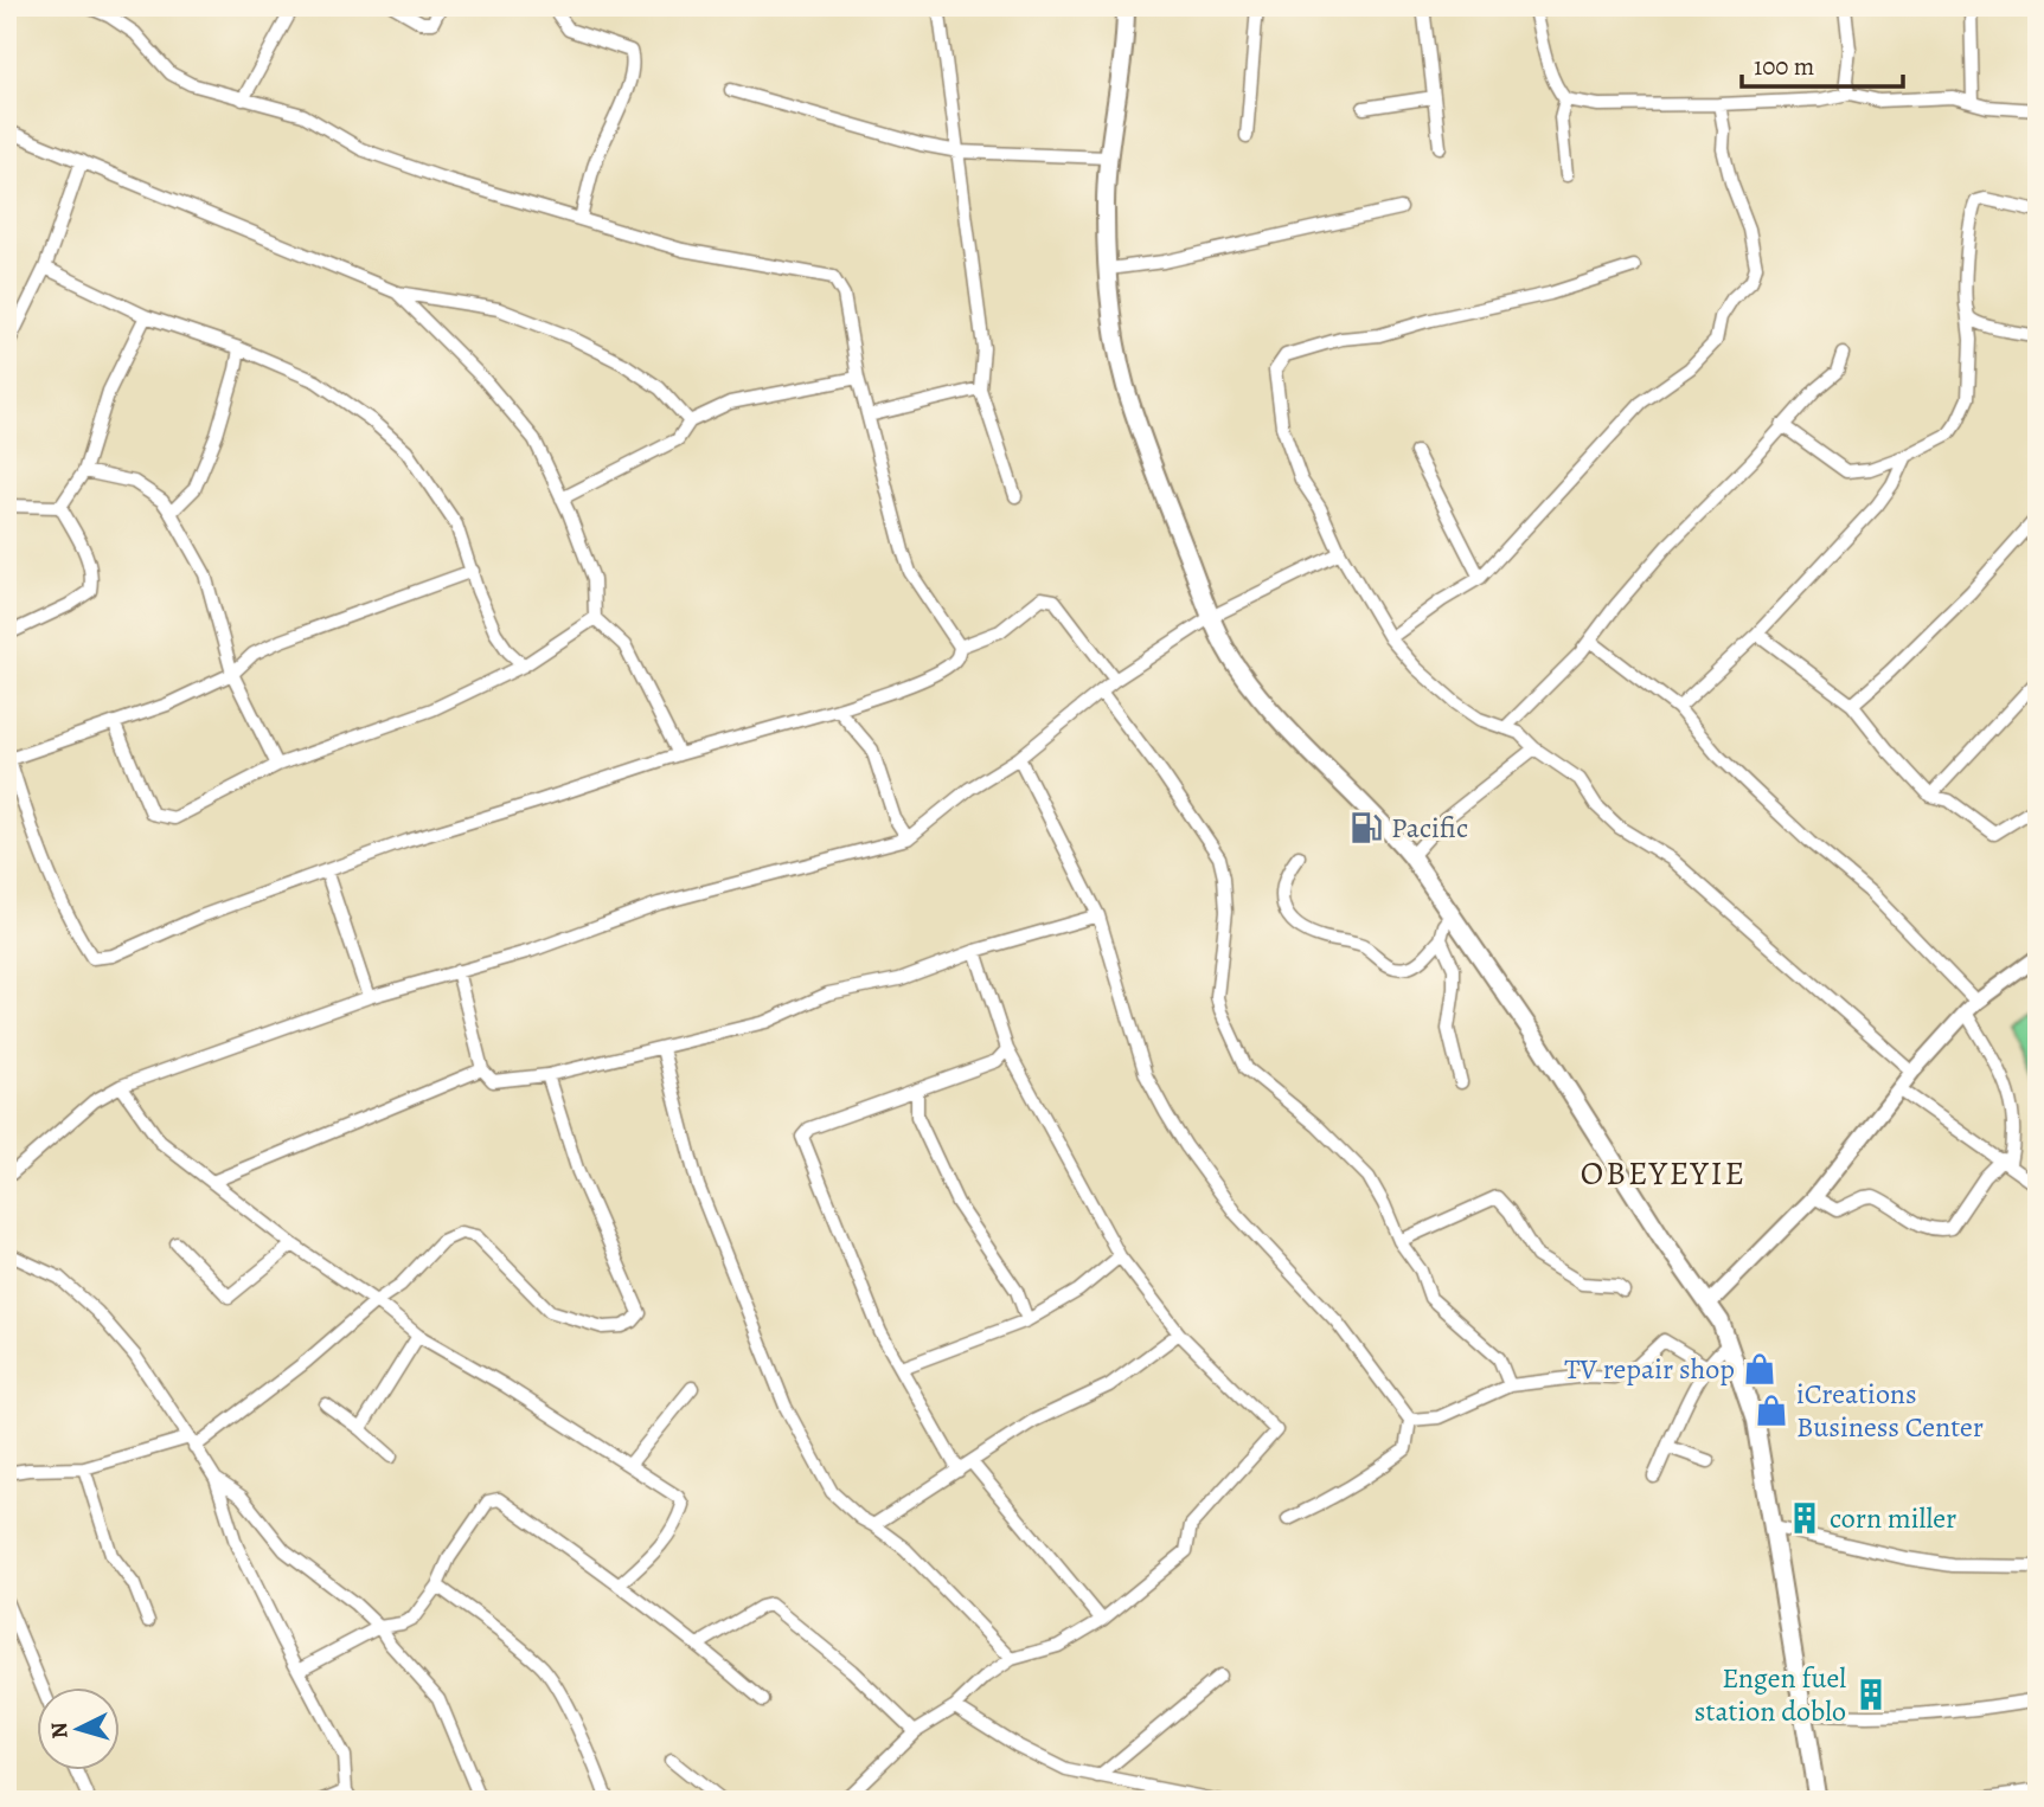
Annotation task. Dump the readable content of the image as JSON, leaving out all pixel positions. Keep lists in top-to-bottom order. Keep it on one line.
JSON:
{"districts":["OBEYEYIE"],"places":{"fuel station":["Pacific"],"shop":["TV repair shop","iCreations Business Center"],"building":["corn miller","Engen fuel station doblo"]},"scale_bar":"100 m","north":"left"}
